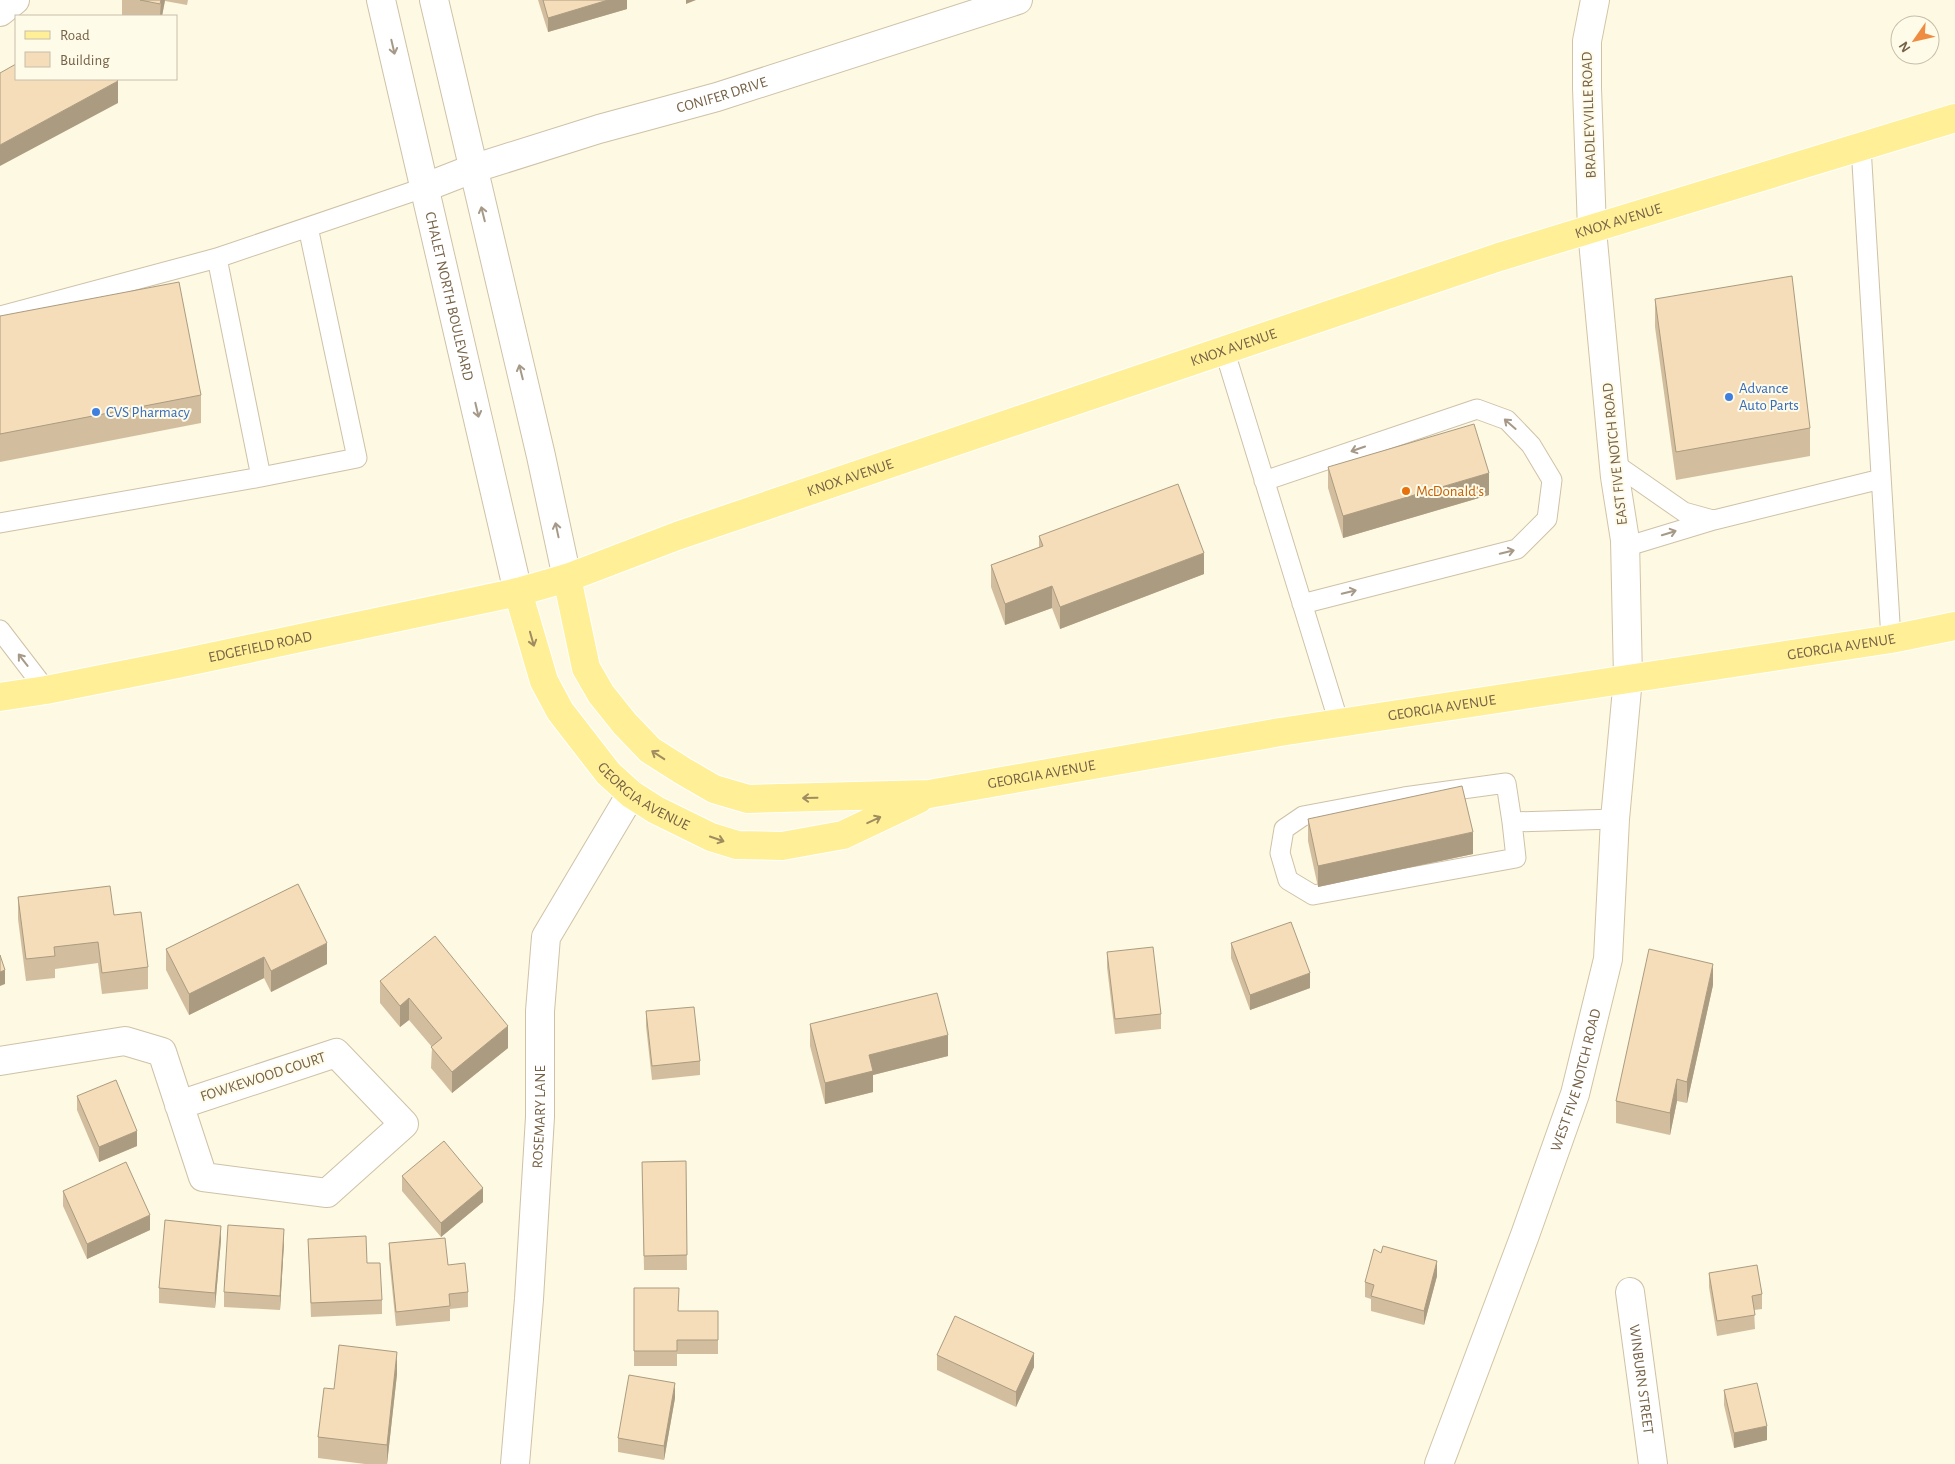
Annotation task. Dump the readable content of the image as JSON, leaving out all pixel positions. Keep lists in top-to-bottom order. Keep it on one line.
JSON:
{"streets":{"main road":["KNOX AVENUE","EDGEFIELD ROAD","GEORGIA AVENUE"],"street":["CONIFER DRIVE","BRADLEYVILLE ROAD","CHALET NORTH BOULEVARD","EAST FIVE NOTCH ROAD","FOWKEWOOD COURT","WEST FIVE NOTCH ROAD","ROSEMARY LANE","WINBURN STREET"]},"crossings":[["CONIFER DRIVE","CHALET NORTH BOULEVARD"],["BRADLEYVILLE ROAD","KNOX AVENUE"],["BRADLEYVILLE ROAD","EAST FIVE NOTCH ROAD"],["KNOX AVENUE","CHALET NORTH BOULEVARD"],["KNOX AVENUE","EAST FIVE NOTCH ROAD"],["KNOX AVENUE","EDGEFIELD ROAD"],["KNOX AVENUE","GEORGIA AVENUE"],["CHALET NORTH BOULEVARD","EDGEFIELD ROAD"],["CHALET NORTH BOULEVARD","GEORGIA AVENUE"],["EAST FIVE NOTCH ROAD","GEORGIA AVENUE"],["EAST FIVE NOTCH ROAD","WEST FIVE NOTCH ROAD"],["EDGEFIELD ROAD","GEORGIA AVENUE"],["GEORGIA AVENUE","WEST FIVE NOTCH ROAD"],["GEORGIA AVENUE","ROSEMARY LANE"]],"places":["Advance Auto Parts","CVS Pharmacy","McDonald's"],"legend":["Road","Building"],"north":"bottom left"}
